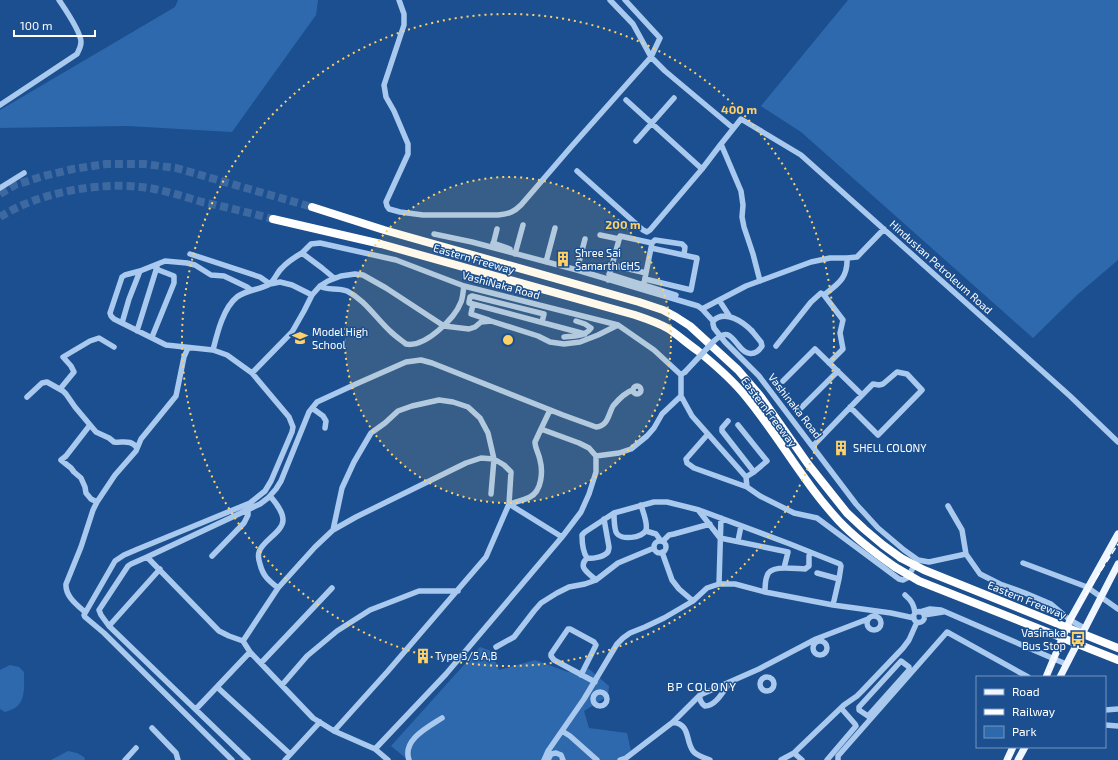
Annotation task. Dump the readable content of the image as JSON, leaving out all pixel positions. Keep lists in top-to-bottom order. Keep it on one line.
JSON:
{"streets":{"highway":["Eastern Freeway"],"street":["Hindustan Petroleum Road","VashiNaka Road","Vashinaka Road"]},"districts":["BP COLONY"],"places":{"building":["Shree Sai Samarth CHS","SHELL COLONY","Type 3/5 A,B"],"school or university":["Model High School"],"bus stop":["Vasinaka Bus Stop"]},"legend":["Road","Railway","Park"],"scale_bar":"100 m","rings":["400 m","200 m"]}
